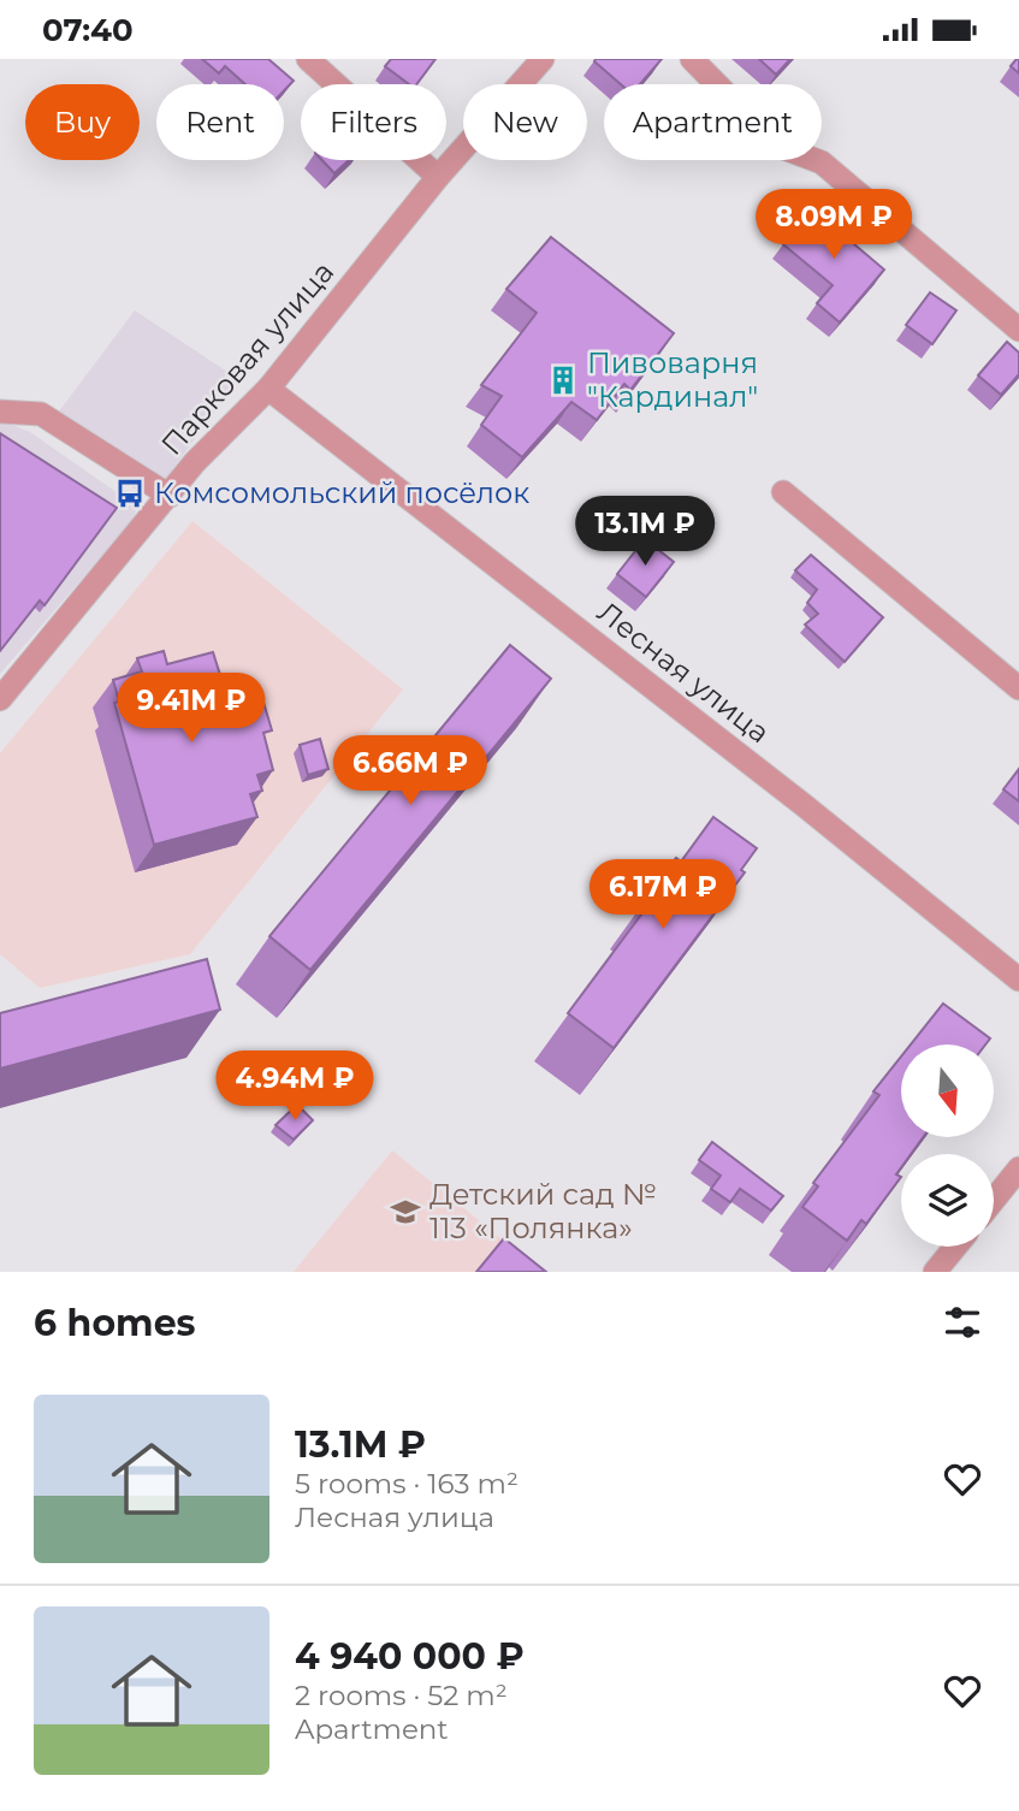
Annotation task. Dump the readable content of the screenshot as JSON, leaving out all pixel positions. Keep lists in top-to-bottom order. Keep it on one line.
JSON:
{"streets":{"street":["Парковая улица","Лесная улица"]},"crossings":[["Парковая улица","Лесная улица"]],"places":{"building":["Пивоварня \"Кардинал\""],"bus stop":["Комсомольский посёлок"],"school or university":["Детский сад № 113 «Полянка»"]},"north":"bottom","page":{"status":"07:40","chip":["Buy","Rent","Filters","New","Apartment"],"price":["8.09M ₽","13.1M ₽","9.41M ₽","6.66M ₽","6.17M ₽","4.94M ₽"],"heading":"6 homes","list":[{"name":"13.1M ₽","note":"5 rooms · 163 m² · Лесная улица"},{"name":"4 940 000 ₽","note":"2 rooms · 52 m² · Apartment"}]}}
